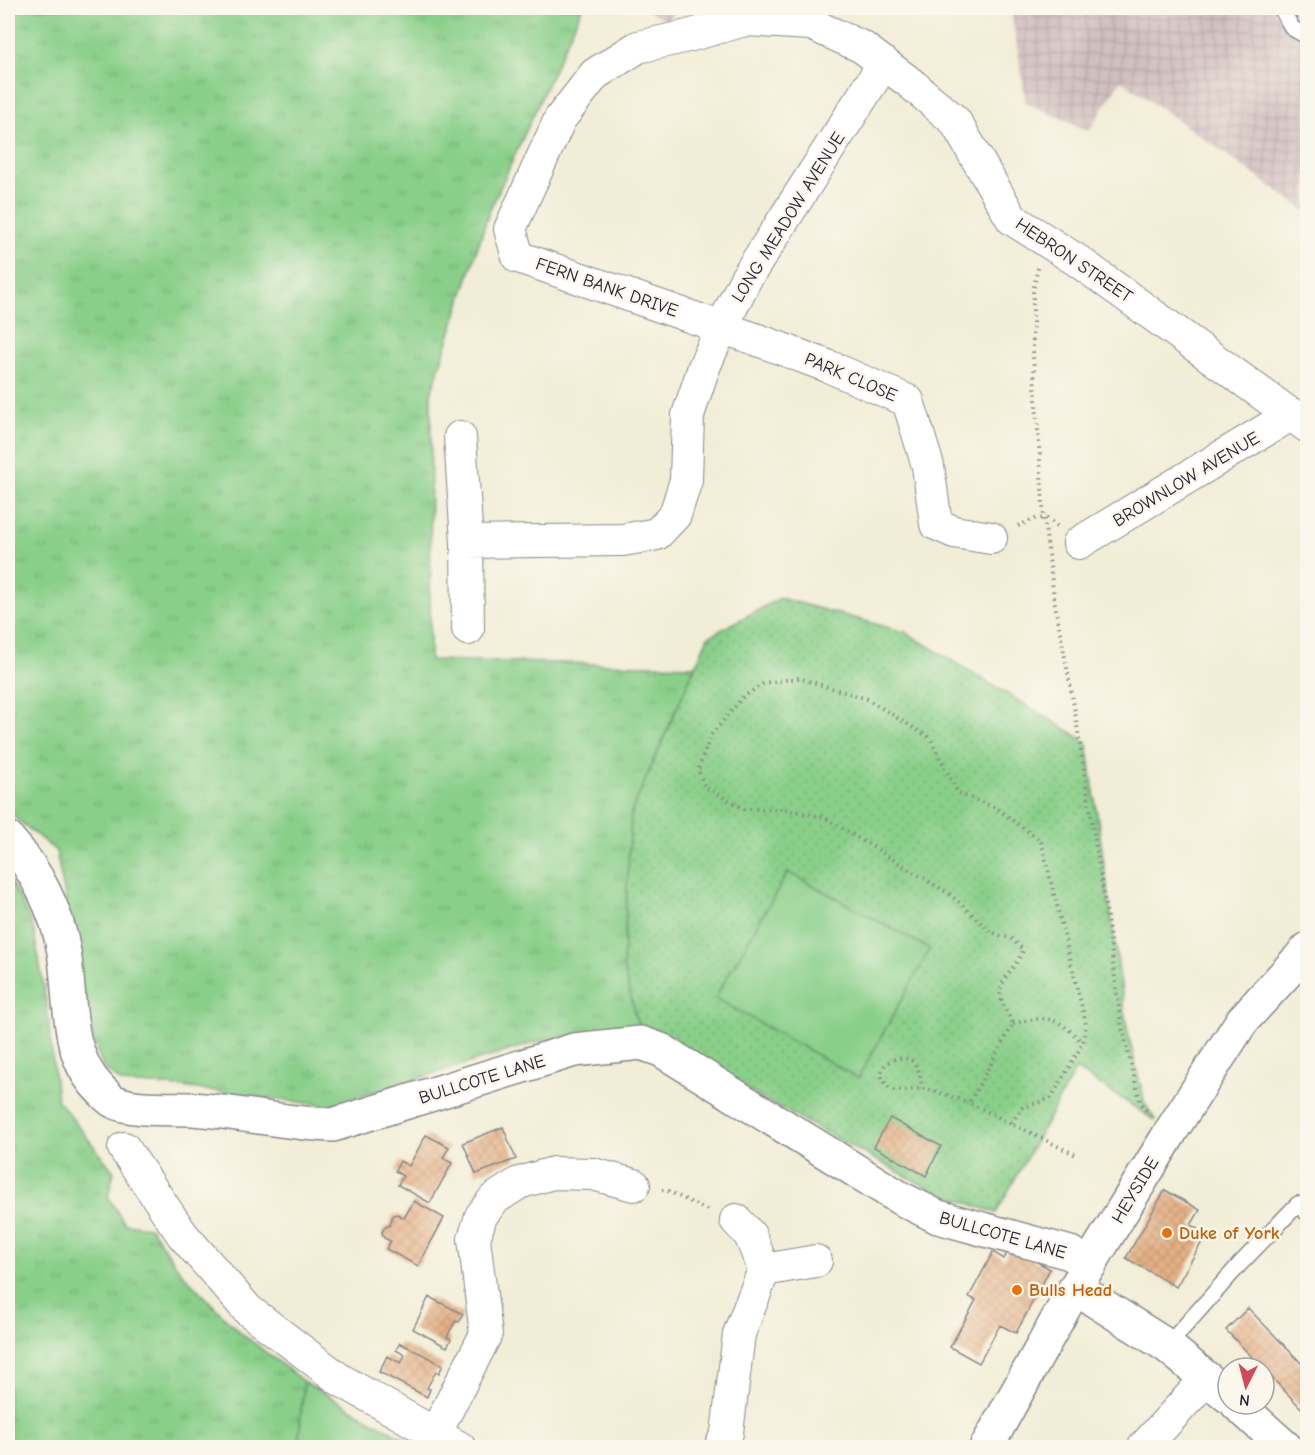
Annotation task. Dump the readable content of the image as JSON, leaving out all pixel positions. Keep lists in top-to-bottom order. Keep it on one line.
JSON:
{"streets":{"street":["LONG MEADOW AVENUE","HEBRON STREET","FERN BANK DRIVE","PARK CLOSE","BROWNLOW AVENUE","BULLCOTE LANE","HEYSIDE"]},"crossings":[["LONG MEADOW AVENUE","HEBRON STREET"],["LONG MEADOW AVENUE","FERN BANK DRIVE"],["LONG MEADOW AVENUE","PARK CLOSE"],["HEBRON STREET","FERN BANK DRIVE"],["HEBRON STREET","BROWNLOW AVENUE"],["FERN BANK DRIVE","PARK CLOSE"],["BULLCOTE LANE","HEYSIDE"]],"places":["Duke of York","Bulls Head"],"north":"bottom"}
